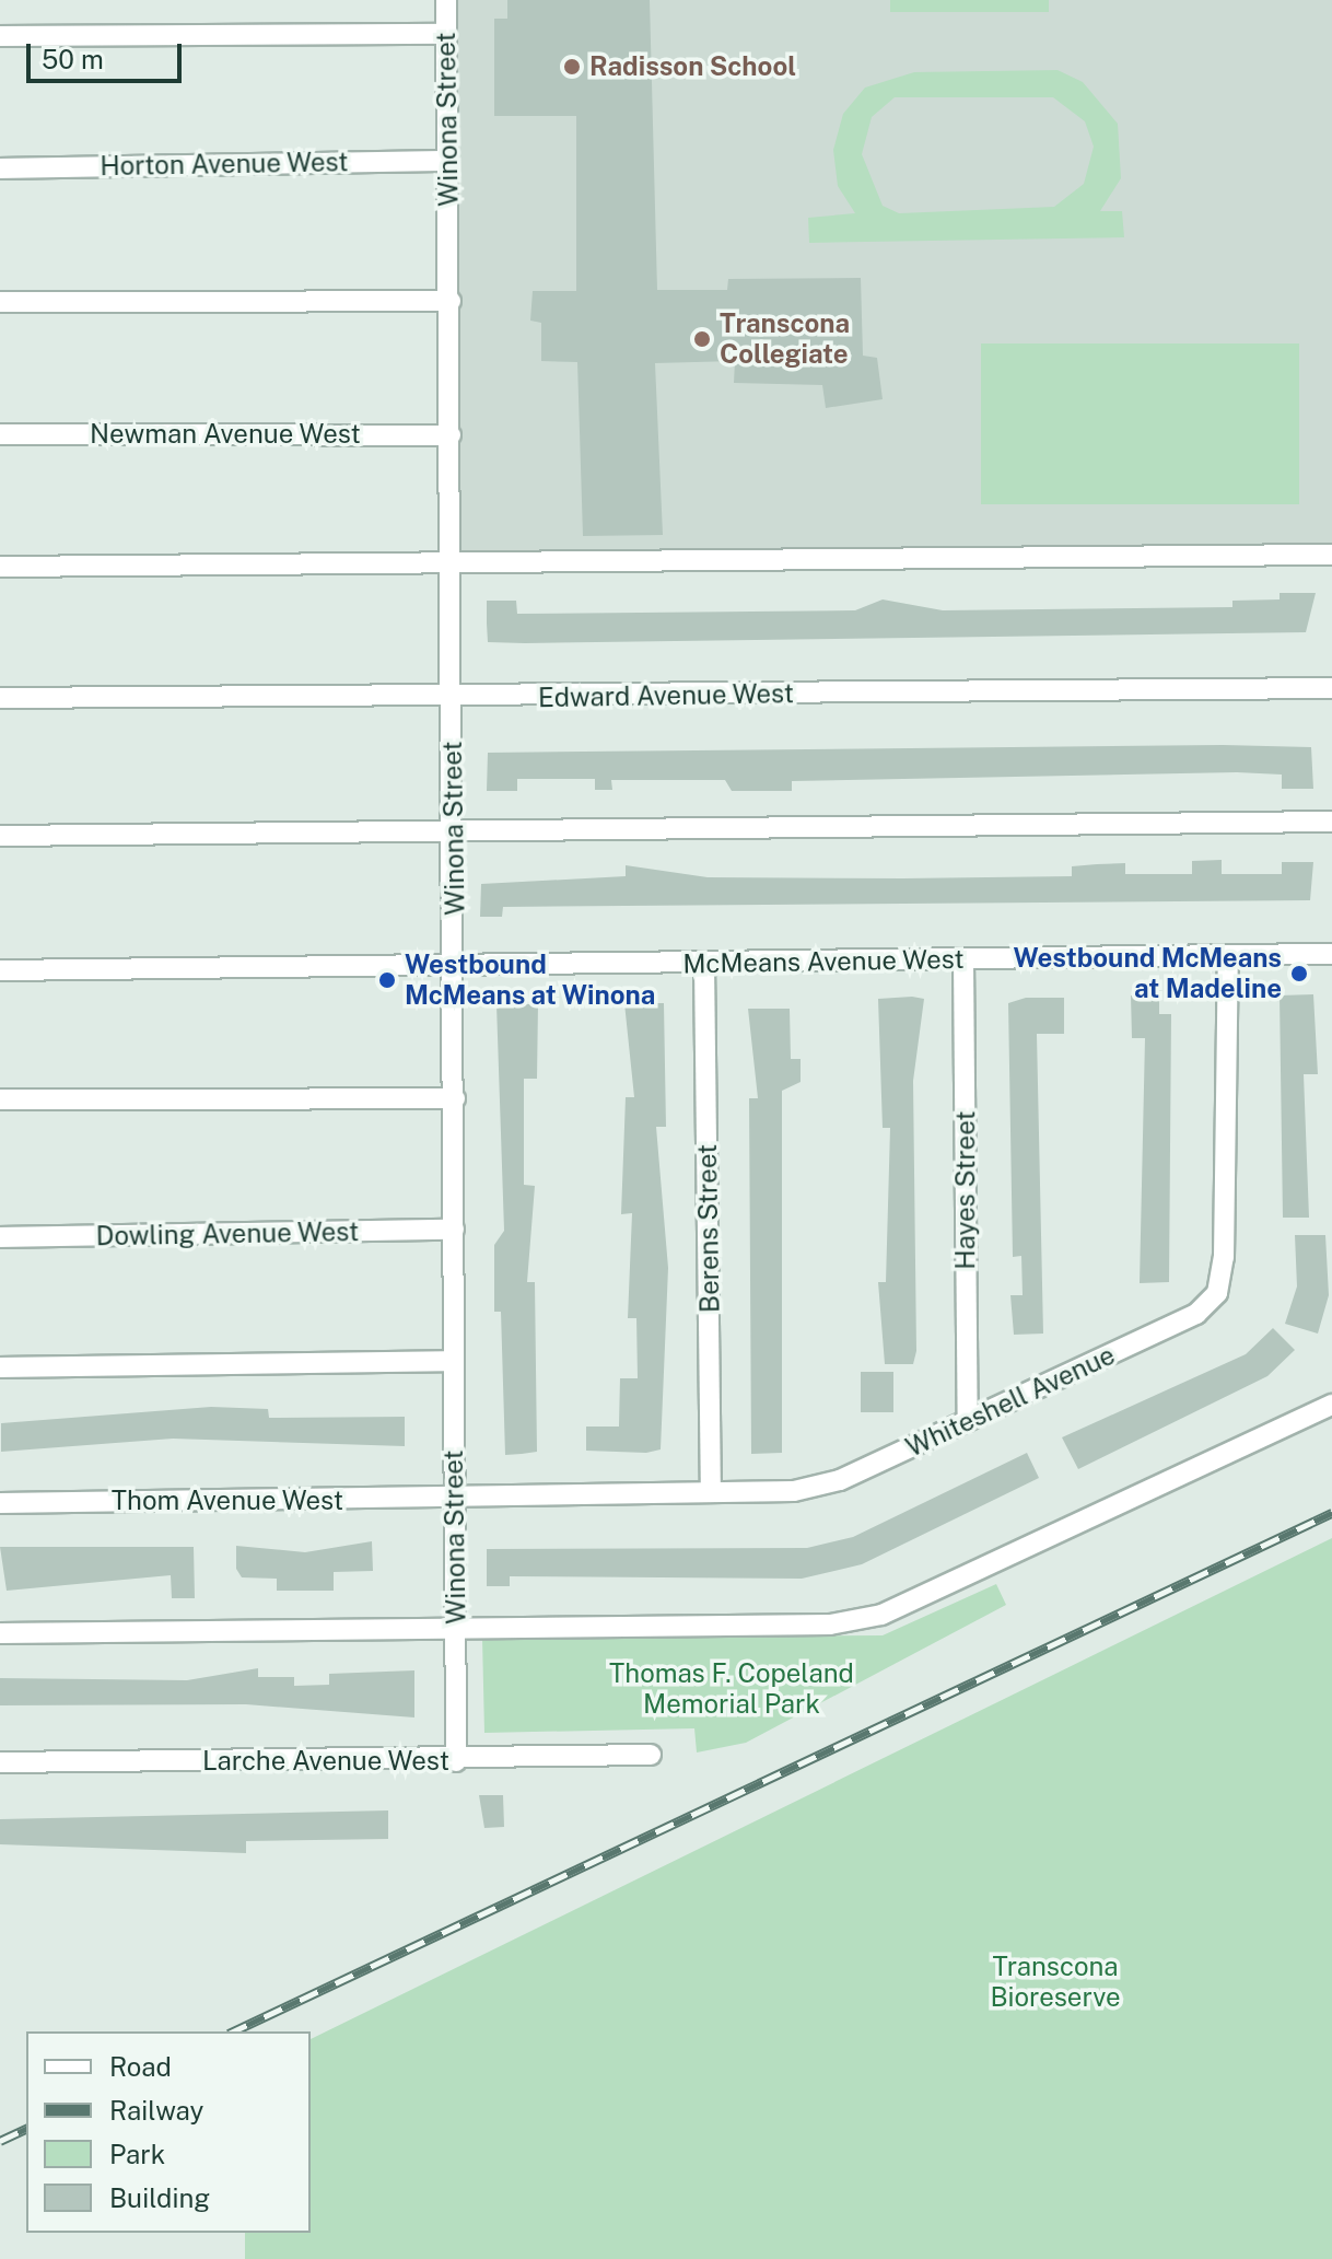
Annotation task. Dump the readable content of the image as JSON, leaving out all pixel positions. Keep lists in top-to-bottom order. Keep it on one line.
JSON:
{"streets":{"street":["Winona Street","Horton Avenue West","Newman Avenue West","Edward Avenue West","McMeans Avenue West","Hayes Street","Berens Street","Dowling Avenue West","Whiteshell Avenue","Thom Avenue West","Larche Avenue West"]},"crossings":[["Winona Street","Horton Avenue West"],["Winona Street","Newman Avenue West"],["Winona Street","Edward Avenue West"],["Winona Street","McMeans Avenue West"],["Winona Street","Dowling Avenue West"],["Winona Street","Whiteshell Avenue"],["Winona Street","Thom Avenue West"],["Winona Street","Larche Avenue West"],["McMeans Avenue West","Hayes Street"],["McMeans Avenue West","Berens Street"],["McMeans Avenue West","Whiteshell Avenue"],["Hayes Street","Whiteshell Avenue"],["Berens Street","Whiteshell Avenue"],["Whiteshell Avenue","Thom Avenue West"]],"parks":["Thomas F. Copeland Memorial Park","Transcona Bioreserve"],"places":["Radisson School","Transcona Collegiate","Westbound McMeans at Madeline","Westbound McMeans at Winona"],"legend":["Road","Railway","Park","Building"],"scale_bar":"50 m"}
